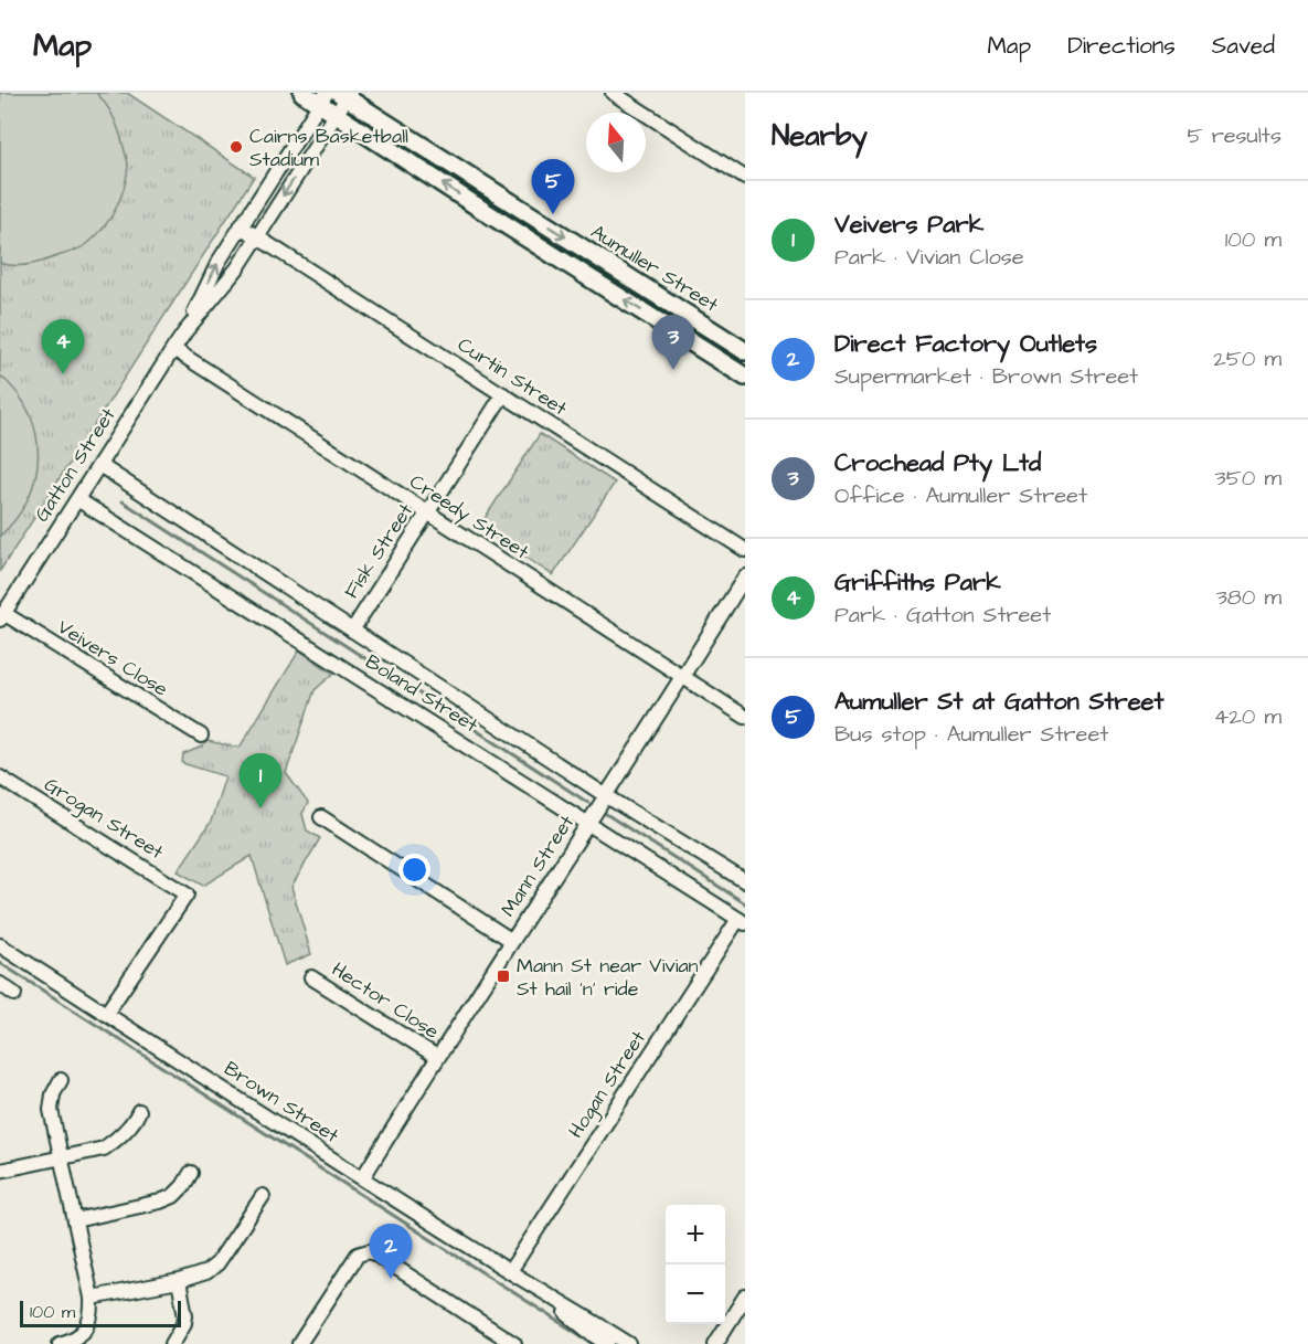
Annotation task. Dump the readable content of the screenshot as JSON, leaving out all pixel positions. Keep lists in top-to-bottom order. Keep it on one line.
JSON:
{"streets":{"main road":["Aumuller Street"],"street":["Curtin Street","Gatton Street","Creedy Street","Fisk Street","Veivers Close","Boland Street","Grogan Street","Mann Street","Hector Close","Hogan Street","Brown Street"]},"crossings":[["Aumuller Street","Gatton Street"],["Curtin Street","Gatton Street"],["Curtin Street","Fisk Street"],["Gatton Street","Creedy Street"],["Gatton Street","Veivers Close"],["Gatton Street","Boland Street"],["Creedy Street","Fisk Street"],["Creedy Street","Mann Street"],["Fisk Street","Boland Street"],["Boland Street","Mann Street"],["Boland Street","Hogan Street"],["Grogan Street","Brown Street"],["Mann Street","Hector Close"],["Mann Street","Brown Street"],["Hogan Street","Brown Street"]],"places":{"other":["Cairns Basketball Stadium"],"transit":["Mann St near Vivian St hail 'n' ride"]},"scale_bar":"100 m","north":"top","page":{"header":"Map","nav":["Map","Directions","Saved"],"heading":["Nearby","5 results"],"pins":["5","3","4","1","2"],"list":[{"mark":"1","name":"Veivers Park","note":"Park · Vivian Close","value":"100 m"},{"mark":"2","name":"Direct Factory Outlets","note":"Supermarket · Brown Street","value":"250 m"},{"mark":"3","name":"Crochead Pty Ltd","note":"Office · Aumuller Street","value":"350 m"},{"mark":"4","name":"Griffiths Park","note":"Park · Gatton Street","value":"380 m"},{"mark":"5","name":"Aumuller St at Gatton Street","note":"Bus stop · Aumuller Street","value":"420 m"}],"map_buttons":["+","−"],"scale":"100 m"}}
